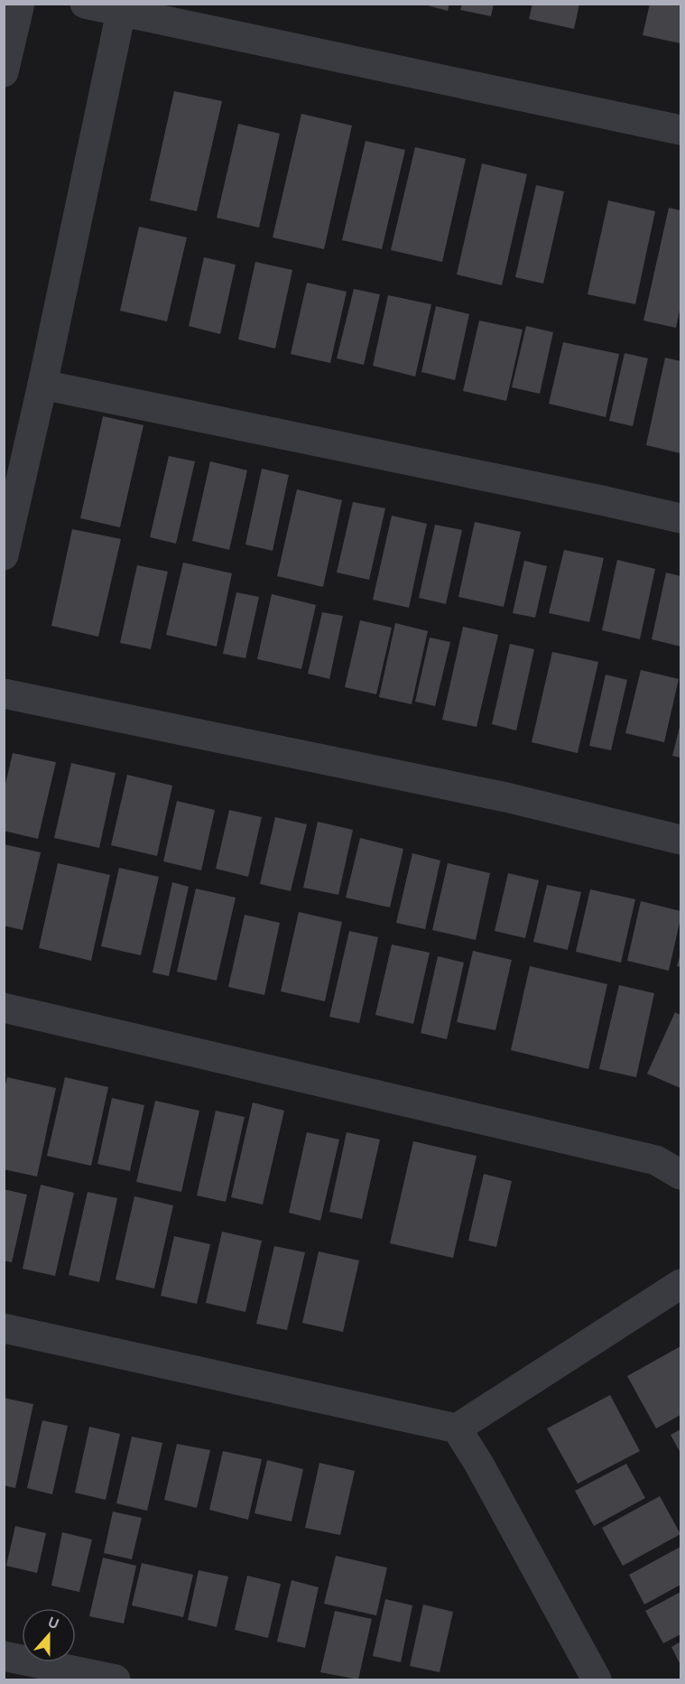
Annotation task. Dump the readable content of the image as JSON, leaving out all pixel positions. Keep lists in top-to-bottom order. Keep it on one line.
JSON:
{"north":"top"}
